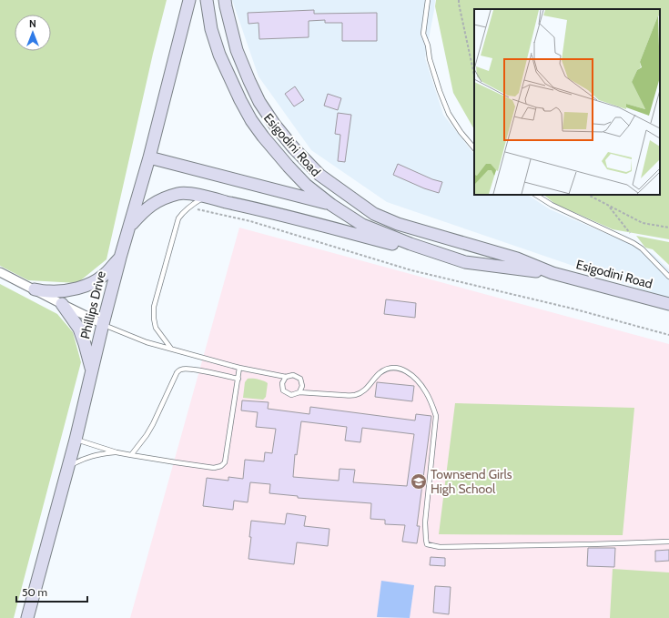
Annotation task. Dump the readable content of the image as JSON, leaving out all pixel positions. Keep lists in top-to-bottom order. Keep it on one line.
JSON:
{"streets":{"main road":["Esigodini Road","Phillips Drive"]},"places":{"school or university":["Townsend Girls High School"]},"scale_bar":"50 m","north":"top"}
